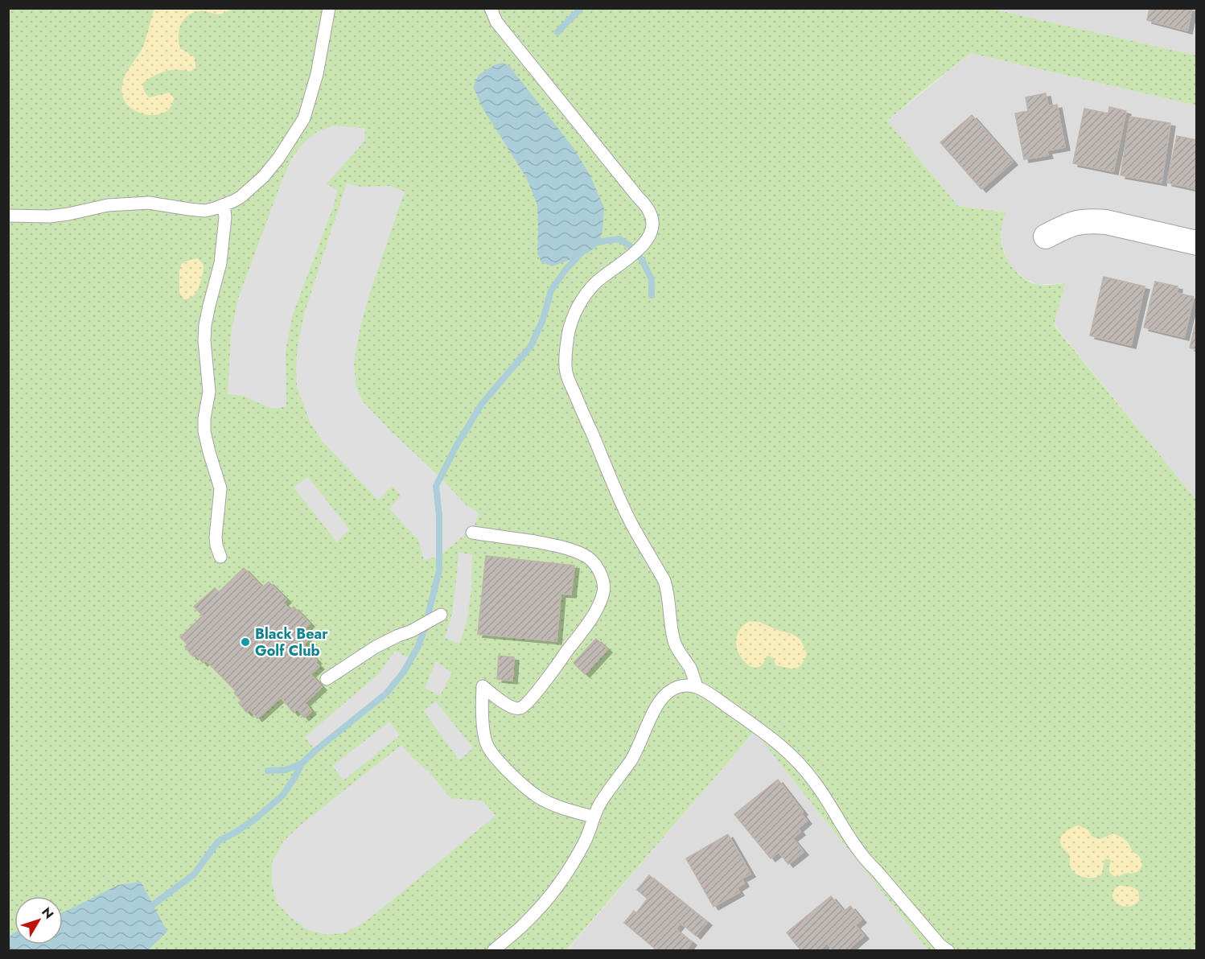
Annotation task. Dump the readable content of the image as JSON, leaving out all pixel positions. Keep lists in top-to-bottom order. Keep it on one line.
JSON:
{"places":["Black Bear Golf Club"],"north":"top right"}
